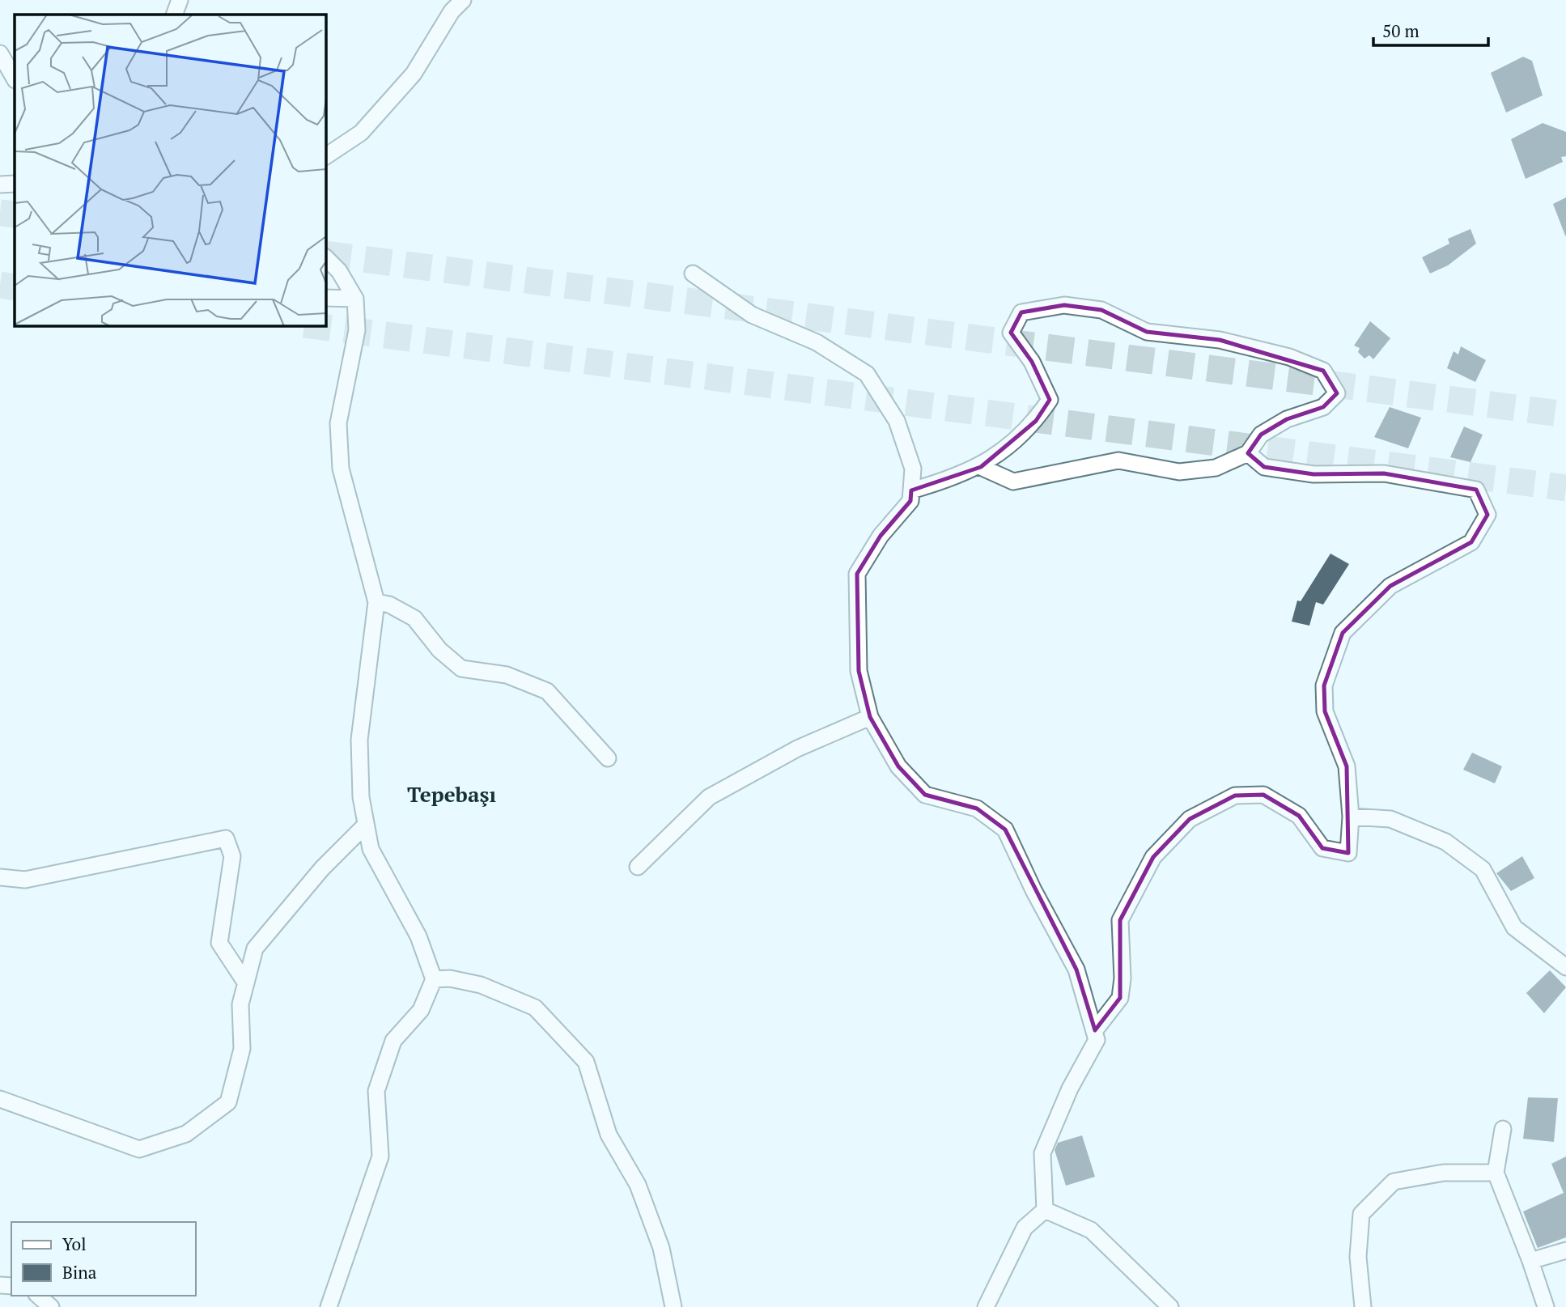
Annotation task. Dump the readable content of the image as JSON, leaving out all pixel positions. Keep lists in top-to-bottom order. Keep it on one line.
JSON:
{"districts":["Tepebaşı"],"legend":["Yol","Bina"],"scale_bar":"50 m"}
